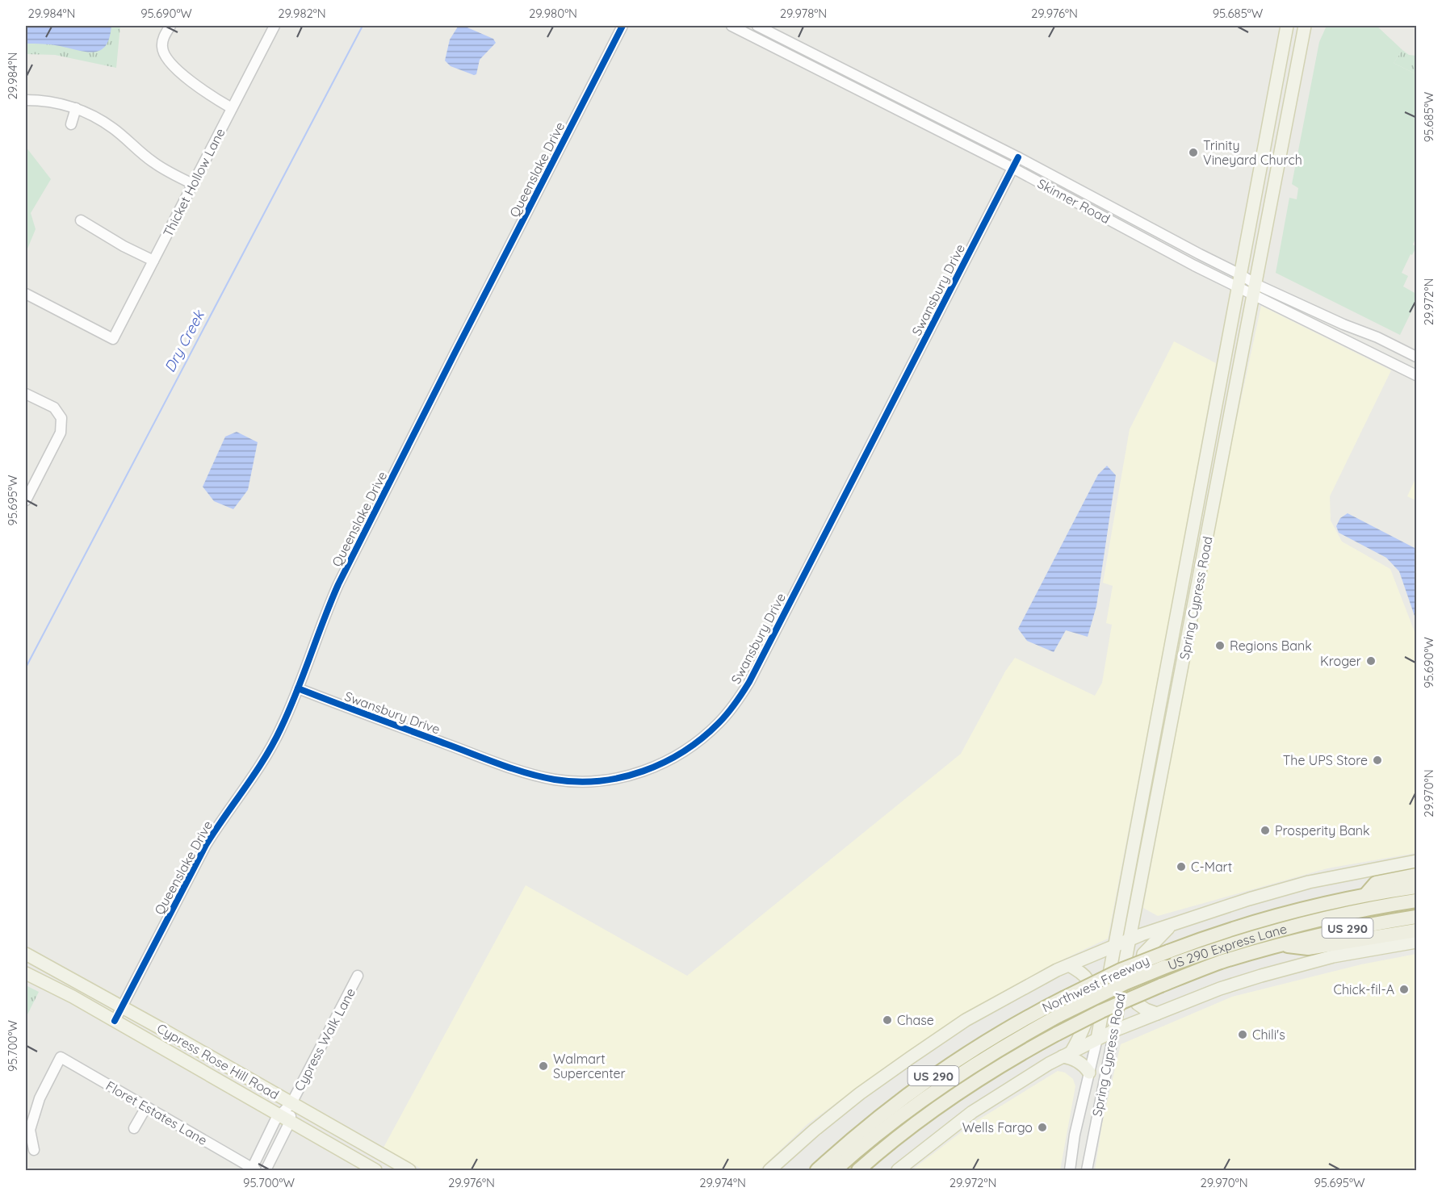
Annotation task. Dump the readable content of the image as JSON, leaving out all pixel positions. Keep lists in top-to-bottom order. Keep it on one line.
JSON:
{"streets":{"highway":["US 290","US 290 Express Lane","Northwest Freeway"],"main road":["Spring Cypress Road","Cypress Rose Hill Road"],"street":["Queenslake Drive","Thicket Hollow Lane","Skinner Road","Swansbury Drive","Cypress Walk Lane","Floret Estates Lane"]},"crossings":[["Queenslake Drive","Swansbury Drive"],["Queenslake Drive","Cypress Rose Hill Road"],["Skinner Road","Swansbury Drive"],["Skinner Road","Spring Cypress Road"],["Cypress Walk Lane","Cypress Rose Hill Road"],["Cypress Walk Lane","Floret Estates Lane"]],"water":["Dry Creek"],"places":["Trinity Vineyard Church","Regions Bank","Kroger","The UPS Store","Prosperity Bank","C-Mart","Chick-fil-A","Chase","Chili's","Walmart Supercenter","Wells Fargo"],"coordinates":["29.984°N","95.690°W","29.982°N","29.980°N","29.978°N","29.976°N","95.685°W","29.972°N","95.695°W","29.970°N","95.700°W","29.974°N"]}
